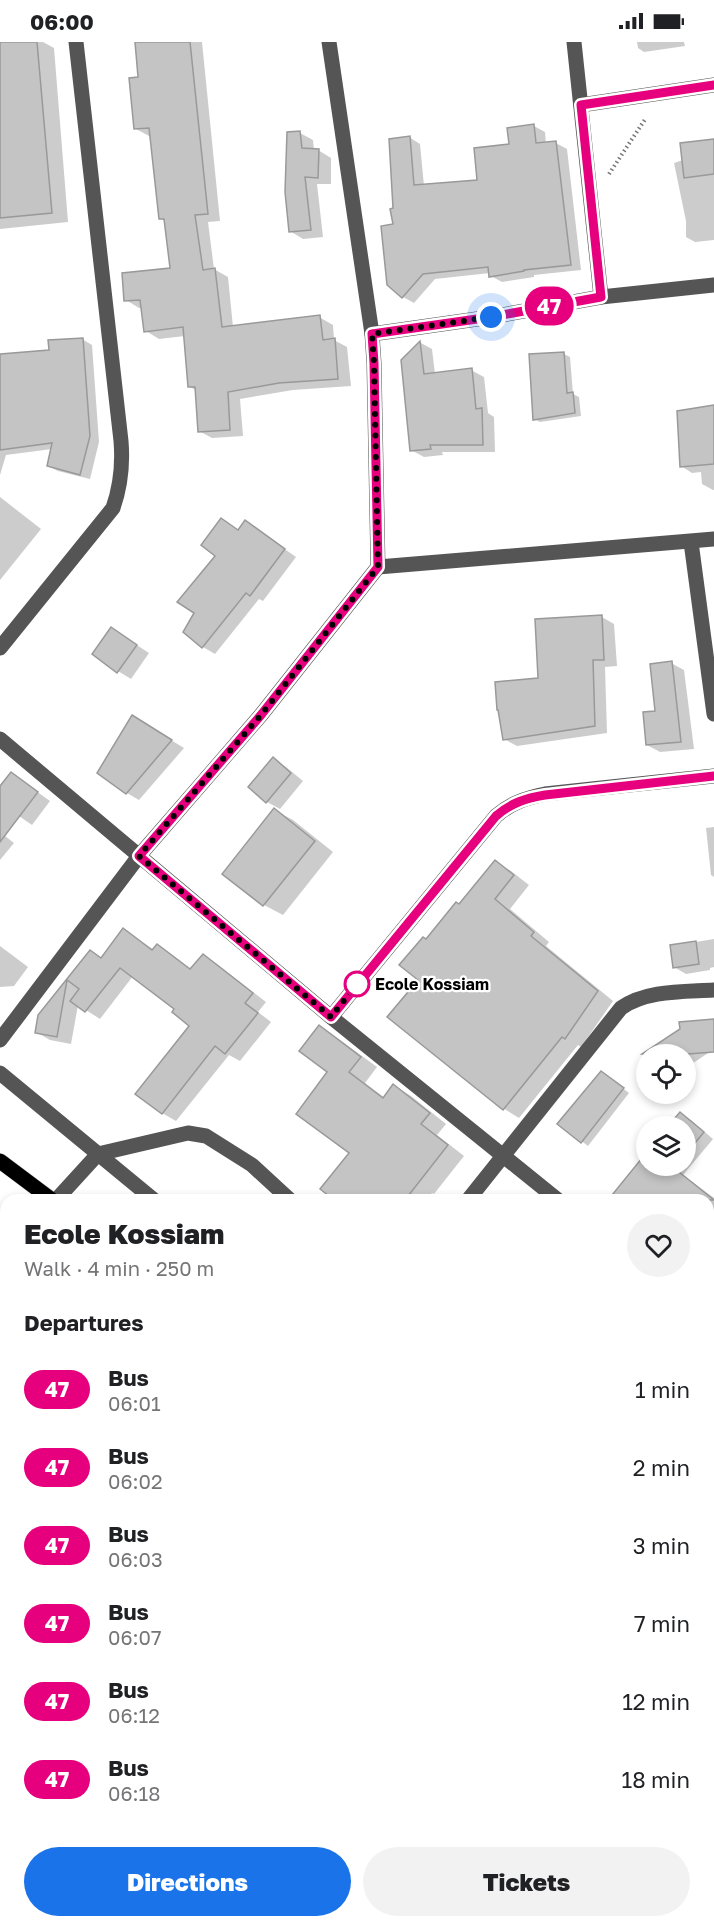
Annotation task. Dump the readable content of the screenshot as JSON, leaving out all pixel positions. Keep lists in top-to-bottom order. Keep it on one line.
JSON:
{"places":["Ecole Kossiam"],"lines":["bus line 47"],"page":{"status":"06:00","on_map":"47","heading":[["Ecole Kossiam","Walk · 4 min · 250 m"],"Departures"],"list":[{"mark":"47","name":"Bus","note":"06:01","value":"1 min"},{"mark":"47","name":"Bus","note":"06:02","value":"2 min"},{"mark":"47","name":"Bus","note":"06:03","value":"3 min"},{"mark":"47","name":"Bus","note":"06:07","value":"7 min"},{"mark":"47","name":"Bus","note":"06:12","value":"12 min"},{"mark":"47","name":"Bus","note":"06:18","value":"18 min"}],"buttons":["Directions","Tickets"]}}
